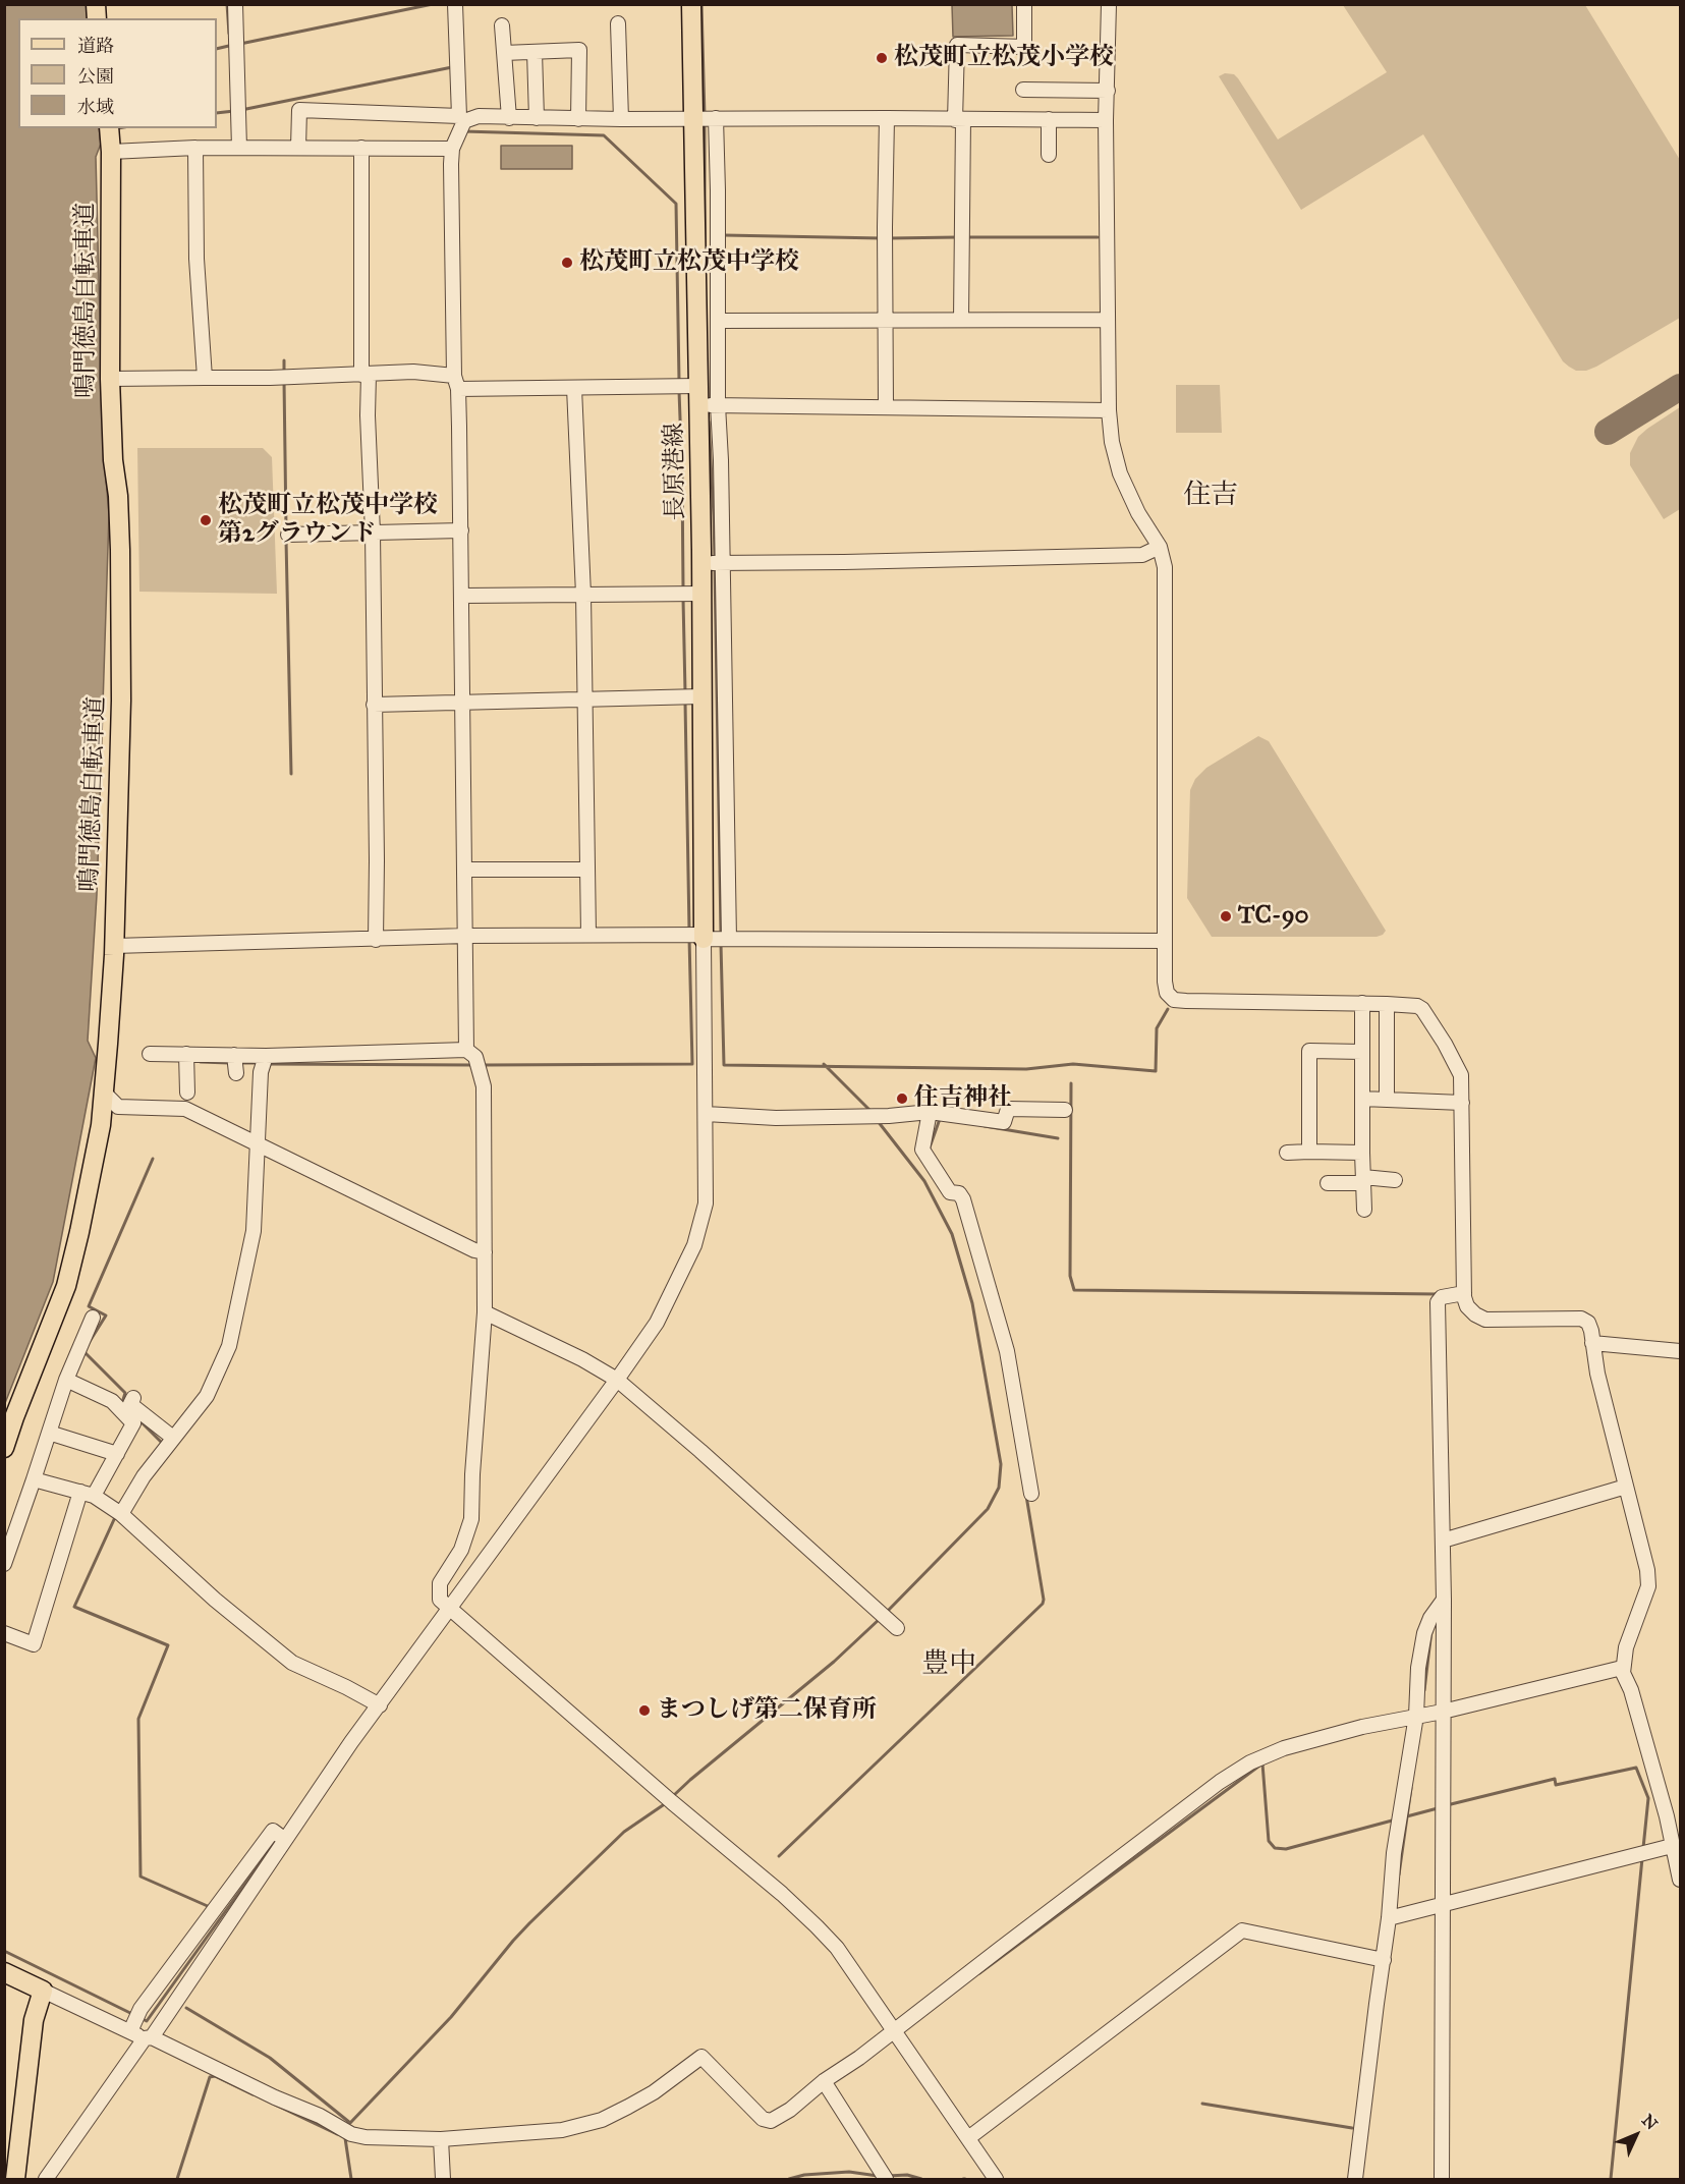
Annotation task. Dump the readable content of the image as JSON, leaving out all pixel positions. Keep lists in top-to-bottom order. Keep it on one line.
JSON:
{"streets":{"main road":["鳴門徳島自転車道","長原港線"]},"districts":["住吉","豊中"],"places":["松茂町立松茂小学校","松茂町立松茂中学校","松茂町立松茂中学校 第2グラウンド","TC-90","住吉神社","まつしげ第二保育所"],"legend":["道路","公園","水域"],"north":"top right"}
